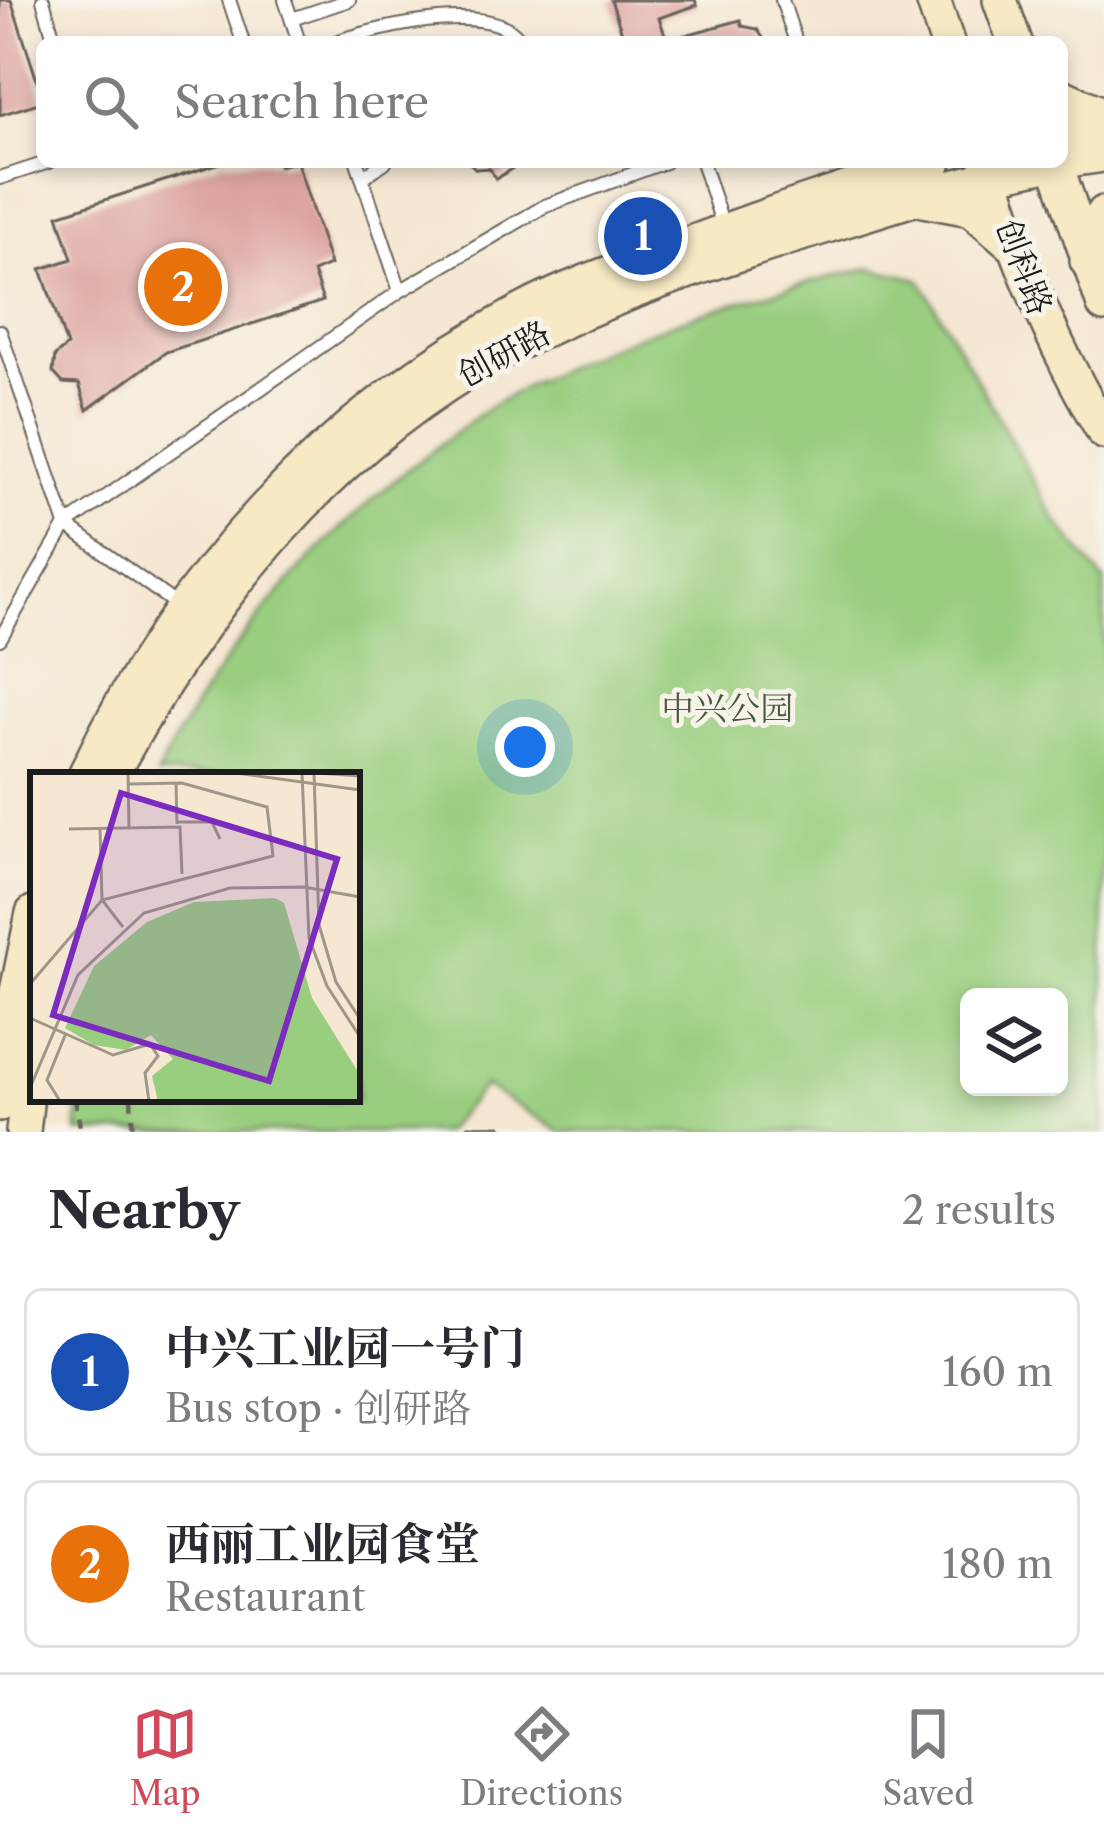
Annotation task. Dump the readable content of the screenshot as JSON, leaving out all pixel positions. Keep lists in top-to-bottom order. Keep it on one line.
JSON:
{"streets":{"main road":["创科路","创研路"]},"crossings":[["创科路","创研路"]],"parks":["中兴公园"],"page":{"search":"Search here","pins":["1","2"],"heading":["Nearby","2 results"],"list":[{"mark":"1","name":"中兴工业园一号门","note":"Bus stop · 创研路","value":"160 m"},{"mark":"2","name":"西丽工业园食堂","note":"Restaurant","value":"180 m"}],"nav":["Map","Directions","Saved"]}}
